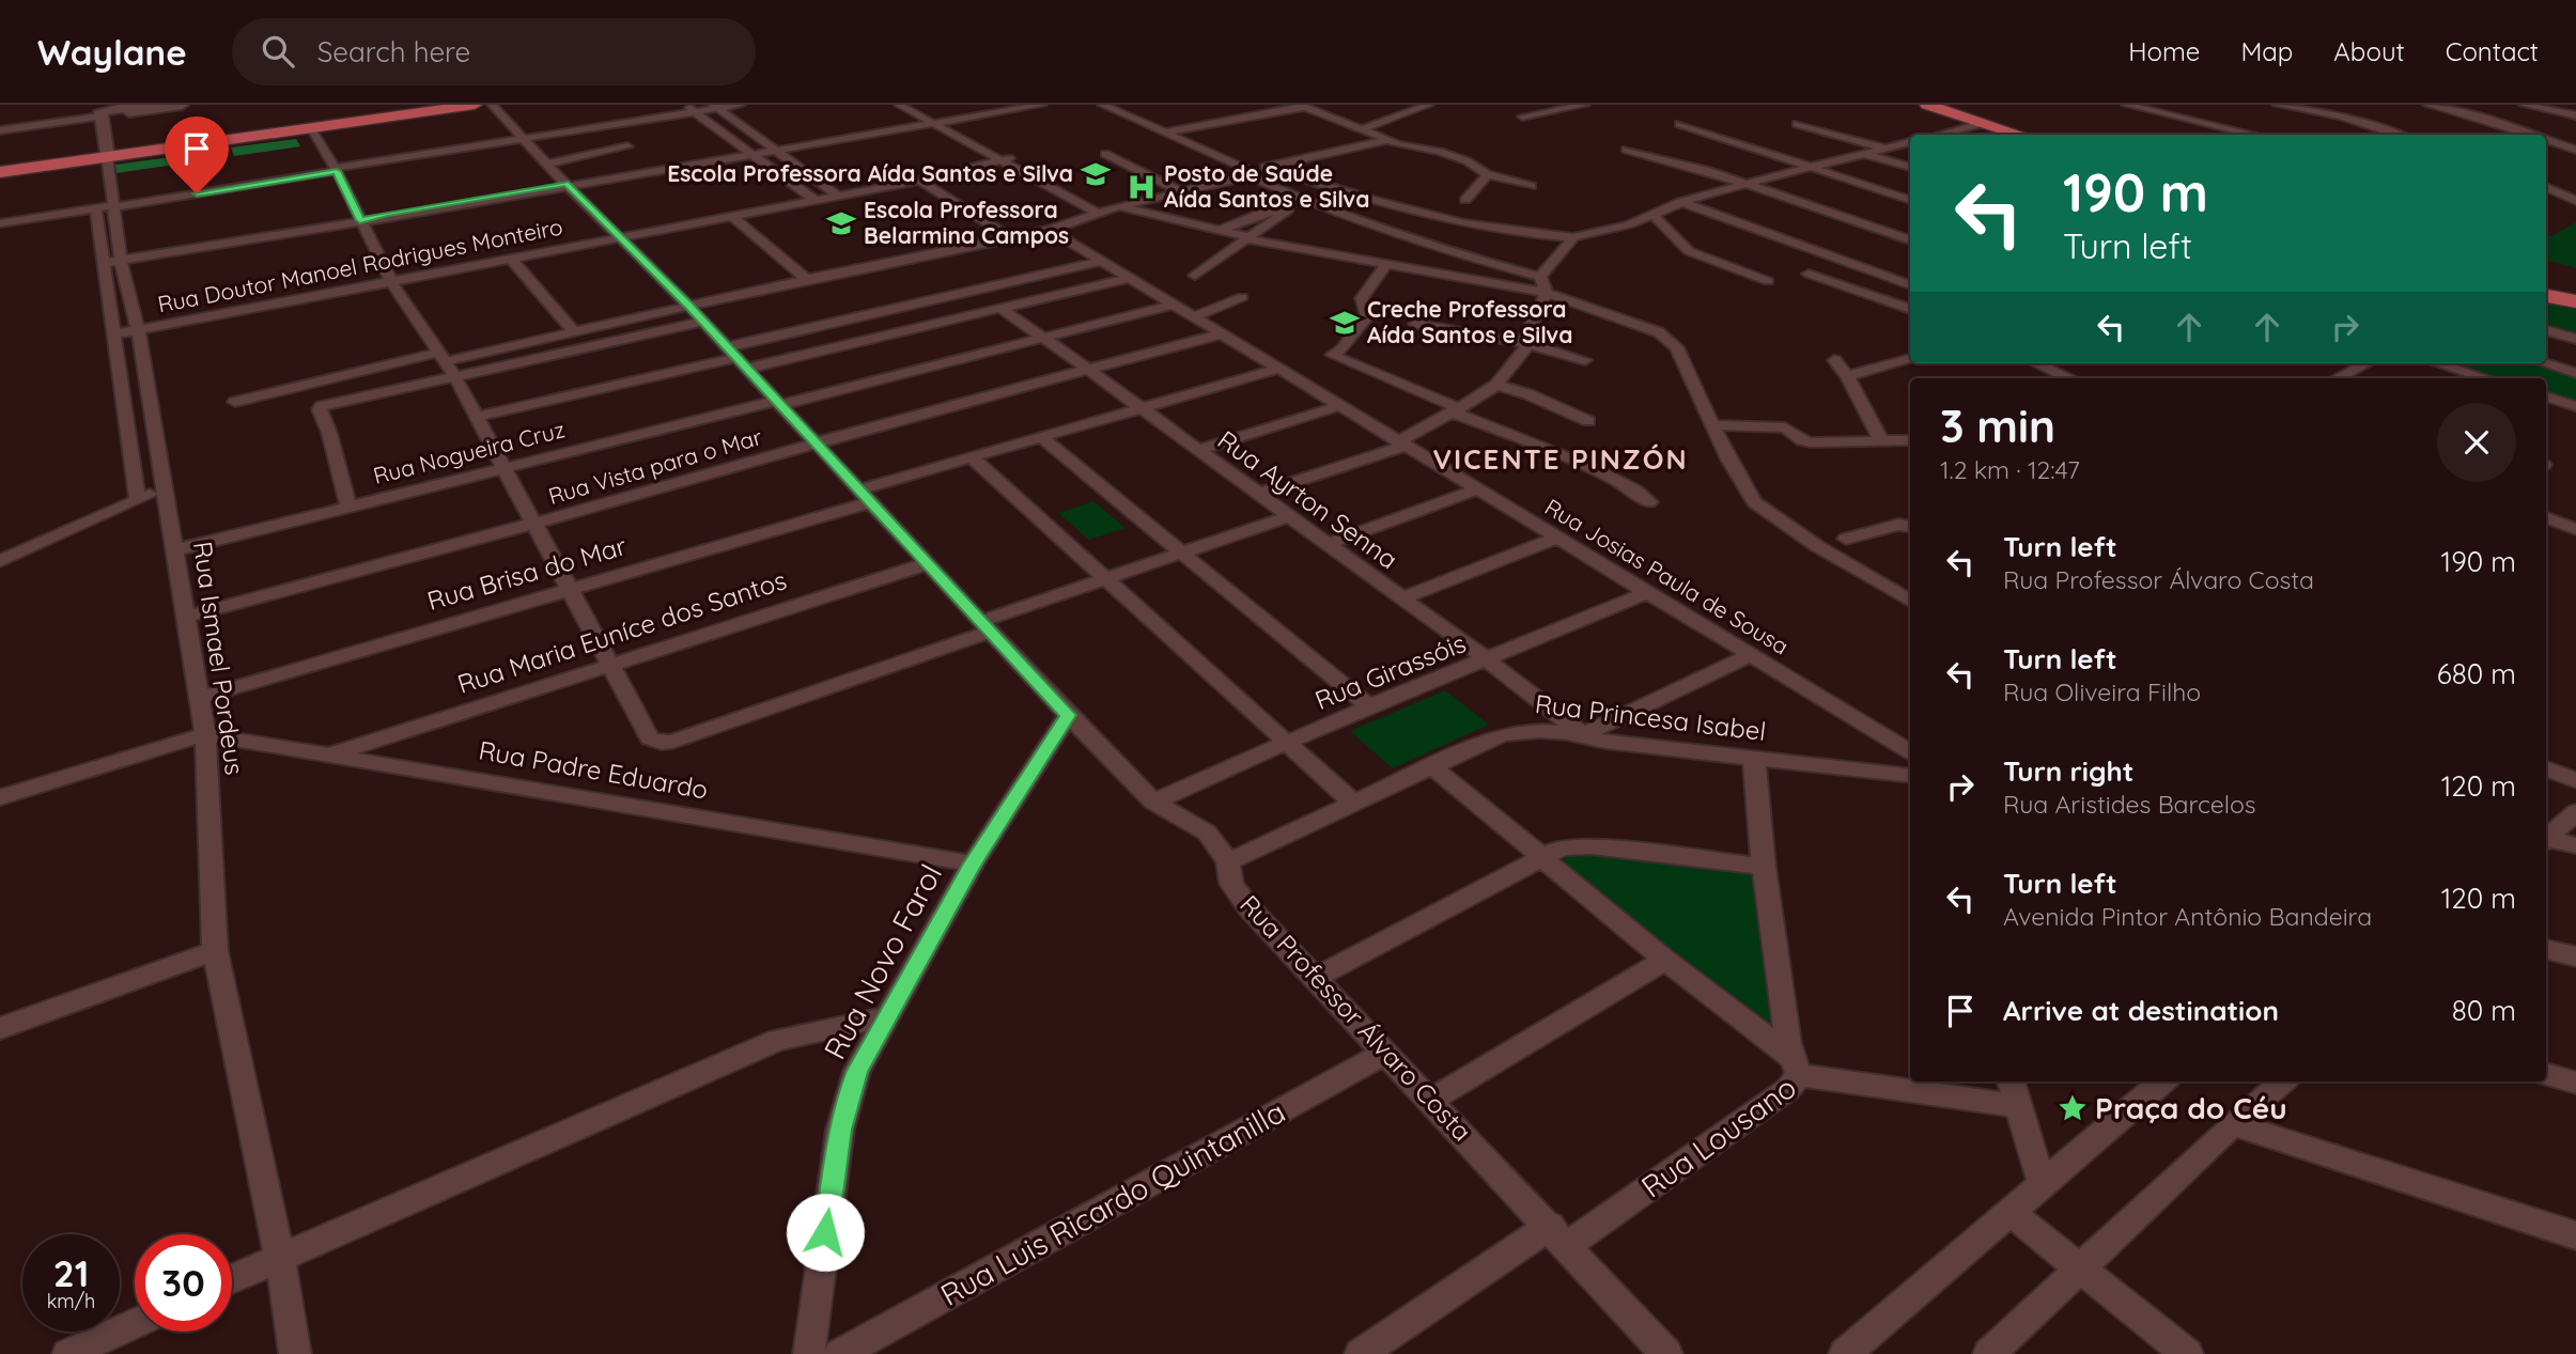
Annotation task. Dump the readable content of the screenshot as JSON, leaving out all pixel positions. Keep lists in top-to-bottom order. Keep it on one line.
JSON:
{"streets":{"main road":["Rua Ismael Pordeus"],"street":["Rua Doutor Manoel Rodrigues Monteiro","Rua Nogueira Cruz","Rua Vista para o Mar","Rua Ayrton Senna","Rua Brisa do Mar","Rua Josias Paula de Sousa","Rua Maria Euníce dos Santos","Rua Girassóis","Rua Princesa Isabel","Rua Padre Eduardo","Rua Novo Farol","Rua Professor Álvaro Costa","Rua Lousano","Rua Luis Ricardo Quintanilla"]},"crossings":[["Rua Doutor Manoel Rodrigues Monteiro","Rua Ismael Pordeus"],["Rua Doutor Manoel Rodrigues Monteiro","Rua Professor Álvaro Costa"],["Rua Nogueira Cruz","Rua Ayrton Senna"],["Rua Nogueira Cruz","Rua Josias Paula de Sousa"],["Rua Nogueira Cruz","Rua Ismael Pordeus"],["Rua Nogueira Cruz","Rua Professor Álvaro Costa"],["Rua Vista para o Mar","Rua Ayrton Senna"],["Rua Vista para o Mar","Rua Josias Paula de Sousa"],["Rua Vista para o Mar","Rua Ismael Pordeus"],["Rua Vista para o Mar","Rua Professor Álvaro Costa"],["Rua Ayrton Senna","Rua Brisa do Mar"],["Rua Ayrton Senna","Rua Girassóis"],["Rua Ayrton Senna","Rua Princesa Isabel"],["Rua Brisa do Mar","Rua Josias Paula de Sousa"],["Rua Brisa do Mar","Rua Ismael Pordeus"],["Rua Brisa do Mar","Rua Professor Álvaro Costa"],["Rua Josias Paula de Sousa","Rua Girassóis"],["Rua Maria Euníce dos Santos","Rua Padre Eduardo"],["Rua Maria Euníce dos Santos","Rua Professor Álvaro Costa"],["Rua Ismael Pordeus","Rua Padre Eduardo"],["Rua Girassóis","Rua Professor Álvaro Costa"],["Rua Princesa Isabel","Rua Professor Álvaro Costa"],["Rua Padre Eduardo","Rua Novo Farol"],["Rua Novo Farol","Rua Professor Álvaro Costa"],["Rua Professor Álvaro Costa","Rua Lousano"],["Rua Professor Álvaro Costa","Rua Luis Ricardo Quintanilla"]],"districts":["VICENTE PINZÓN"],"places":{"school or university":["Escola Professora Aída Santos e Silva","Escola Professora Belarmina Campos","Creche Professora Aída Santos e Silva"],"hospital":["Posto de Saúde Aída Santos e Silva"],"place":["Praça do Céu"]},"page":{"header":"Waylane","search":"Search here","nav":["Home","Map","About","Contact"],"turn":["190 m","Turn left"],"heading":["3 min","1.2 km · 12:47"],"list":[{"name":"Turn left","note":"Rua Professor Álvaro Costa","value":"190 m"},{"name":"Turn left","note":"Rua Oliveira Filho","value":"680 m"},{"name":"Turn right","note":"Rua Aristides Barcelos","value":"120 m"},{"name":"Turn left","note":"Avenida Pintor Antônio Bandeira","value":"120 m"},{"name":"Arrive at destination","value":"80 m"}],"speed":"21 km/h","limit":"30"}}
